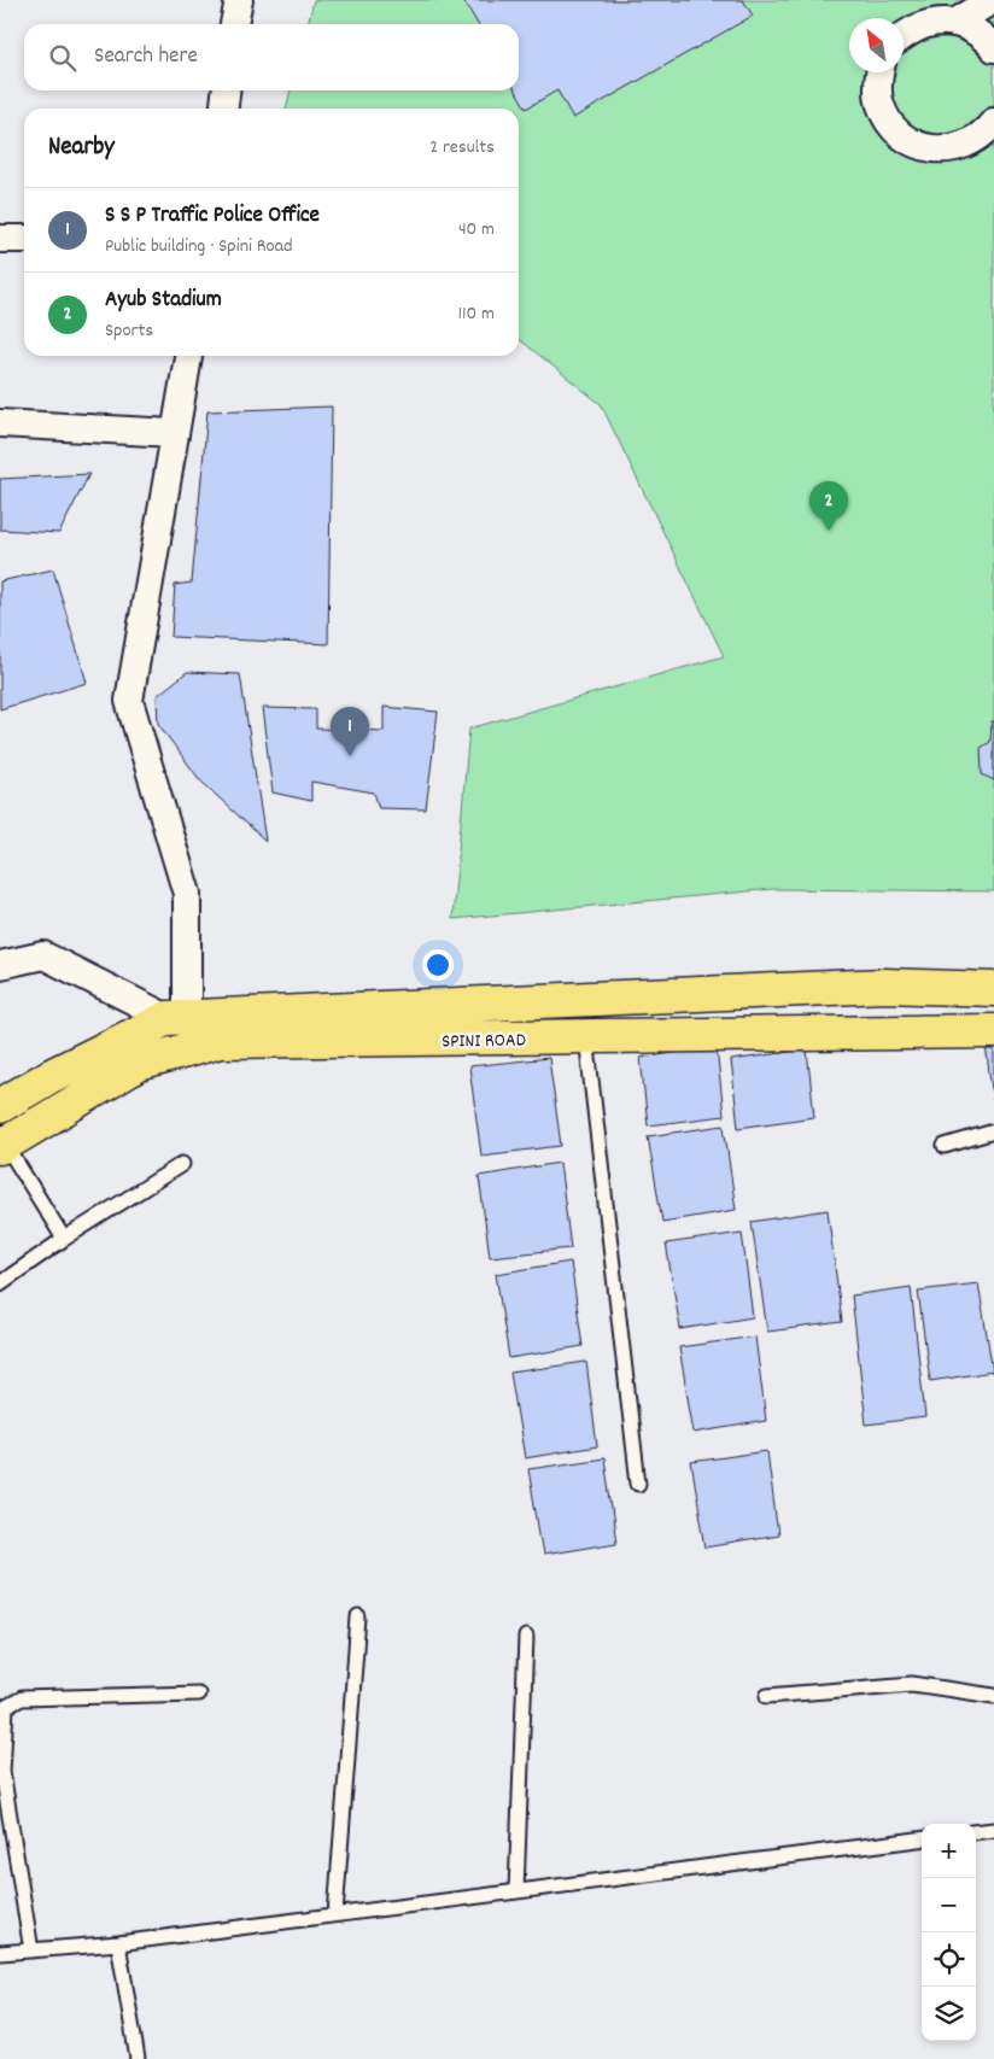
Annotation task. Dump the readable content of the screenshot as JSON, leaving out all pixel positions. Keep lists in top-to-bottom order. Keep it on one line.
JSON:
{"streets":{"main road":["SPINI ROAD"]},"north":"top left","page":{"search":"Search here","heading":["Nearby","2 results"],"list":[{"mark":"1","name":"S S P Traffic Police Office","note":"Public building · Spini Road","value":"40 m"},{"mark":"2","name":"Ayub Stadium","note":"Sports","value":"110 m"}],"pins":["2","1"],"map_buttons":["+","−"]}}
